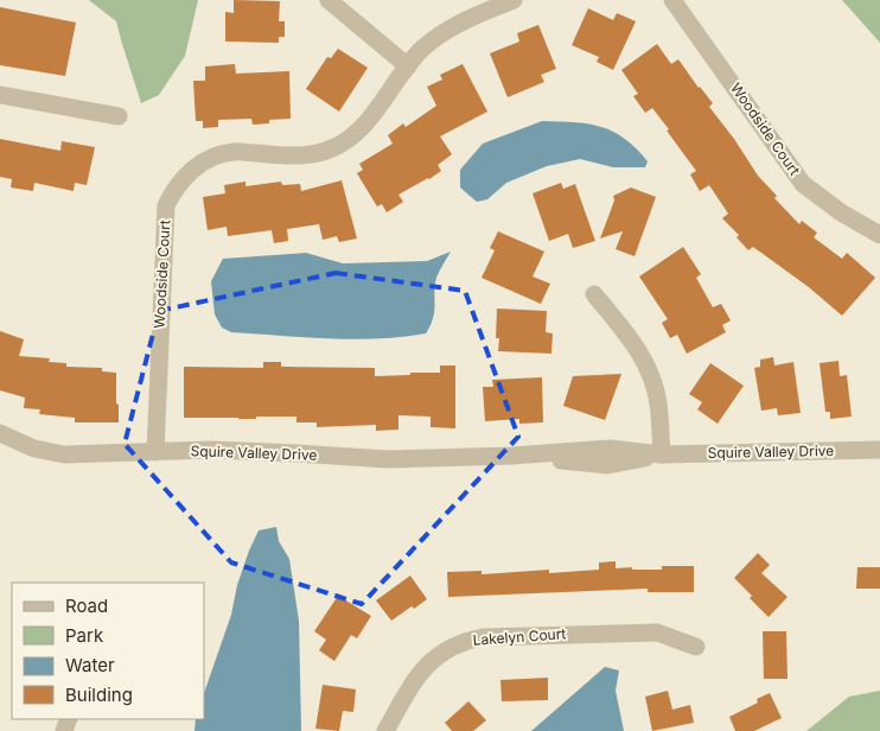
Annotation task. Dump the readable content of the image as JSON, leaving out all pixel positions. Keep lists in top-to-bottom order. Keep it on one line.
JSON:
{"streets":{"street":["Woodside Court","Squire Valley Drive","Lakelyn Court"]},"crossings":[["Woodside Court","Squire Valley Drive"]],"legend":["Road","Park","Water","Building"]}
